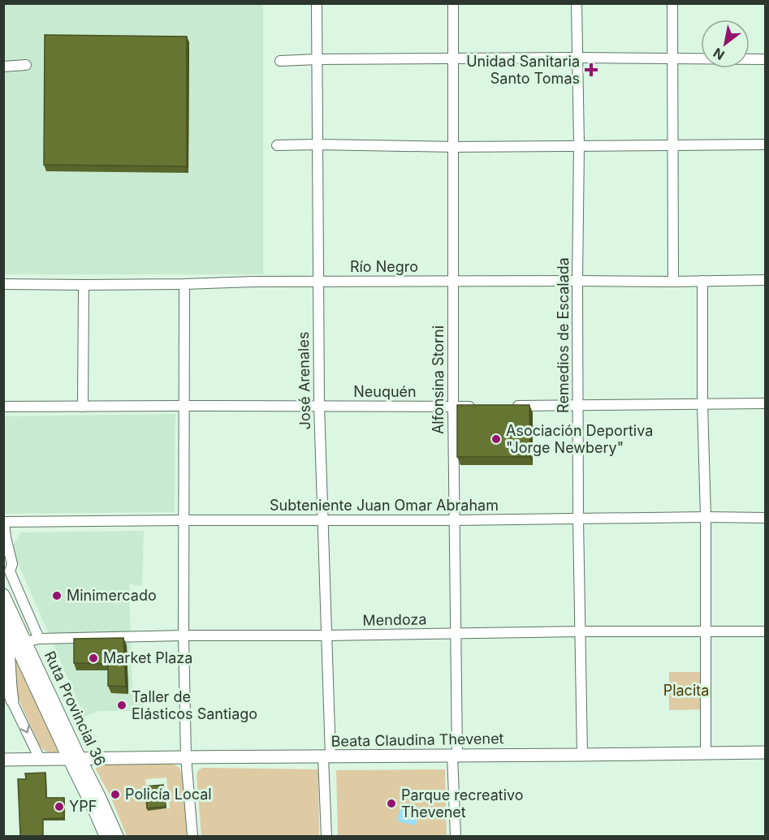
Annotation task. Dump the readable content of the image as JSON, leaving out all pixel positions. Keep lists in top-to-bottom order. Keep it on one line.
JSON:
{"streets":{"main road":["Ruta Provincial 36","Beata Claudina Thevenet"],"street":["Río Negro","Remedios de Escalada","Alfonsina Storni","José Arenales","Neuquén","Subteniente Juan Omar Abraham","Mendoza"]},"crossings":[["Río Negro","Remedios de Escalada"],["Río Negro","Alfonsina Storni"],["Río Negro","José Arenales"],["Remedios de Escalada","Subteniente Juan Omar Abraham"],["Remedios de Escalada","Mendoza"],["Remedios de Escalada","Beata Claudina Thevenet"],["Alfonsina Storni","Neuquén"],["Alfonsina Storni","Subteniente Juan Omar Abraham"],["Alfonsina Storni","Mendoza"],["Alfonsina Storni","Beata Claudina Thevenet"],["José Arenales","Neuquén"],["José Arenales","Subteniente Juan Omar Abraham"],["José Arenales","Mendoza"],["José Arenales","Beata Claudina Thevenet"],["Mendoza","Ruta Provincial 36"],["Ruta Provincial 36","Beata Claudina Thevenet"]],"parks":["Placita"],"places":{"health":["Unidad Sanitaria Santo Tomas"],"other":["Asociación Deportiva \"Jorge Newbery\"","Minimercado","Market Plaza","Taller de Elásticos Santiago","Policía Local","Parque recreativo Thevenet","YPF"]},"north":"bottom left"}
